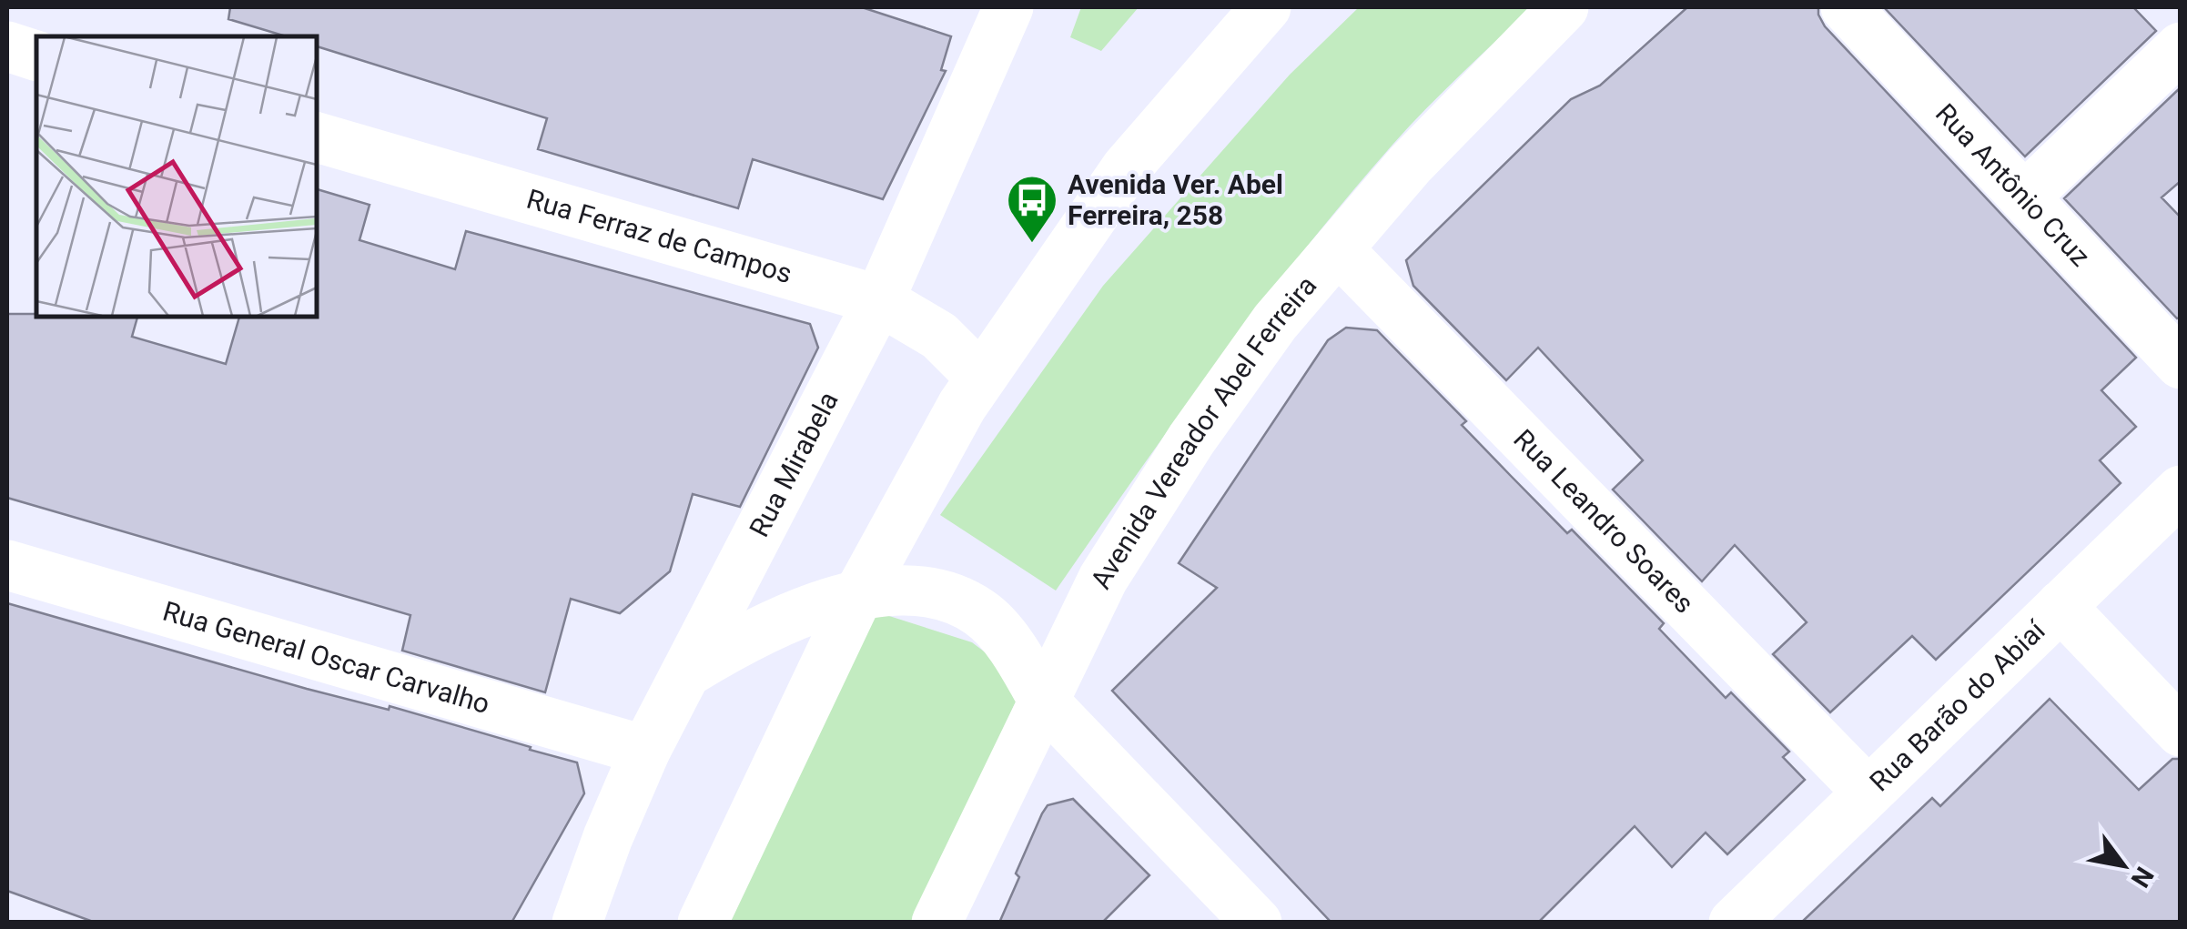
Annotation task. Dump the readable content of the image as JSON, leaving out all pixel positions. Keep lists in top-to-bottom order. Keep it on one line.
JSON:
{"streets":{"street":["Rua Antônio Cruz","Rua Ferraz de Campos","Avenida Vereador Abel Ferreira","Rua Mirabela","Rua Leandro Soares","Rua General Oscar Carvalho","Rua Barão do Abiaí"]},"crossings":[["Rua Ferraz de Campos","Rua Mirabela"],["Avenida Vereador Abel Ferreira","Rua Leandro Soares"],["Rua Mirabela","Rua General Oscar Carvalho"],["Rua Leandro Soares","Rua Barão do Abiaí"]],"places":{"bus stop":["Avenida Ver. Abel Ferreira, 258"]},"north":"bottom right"}
